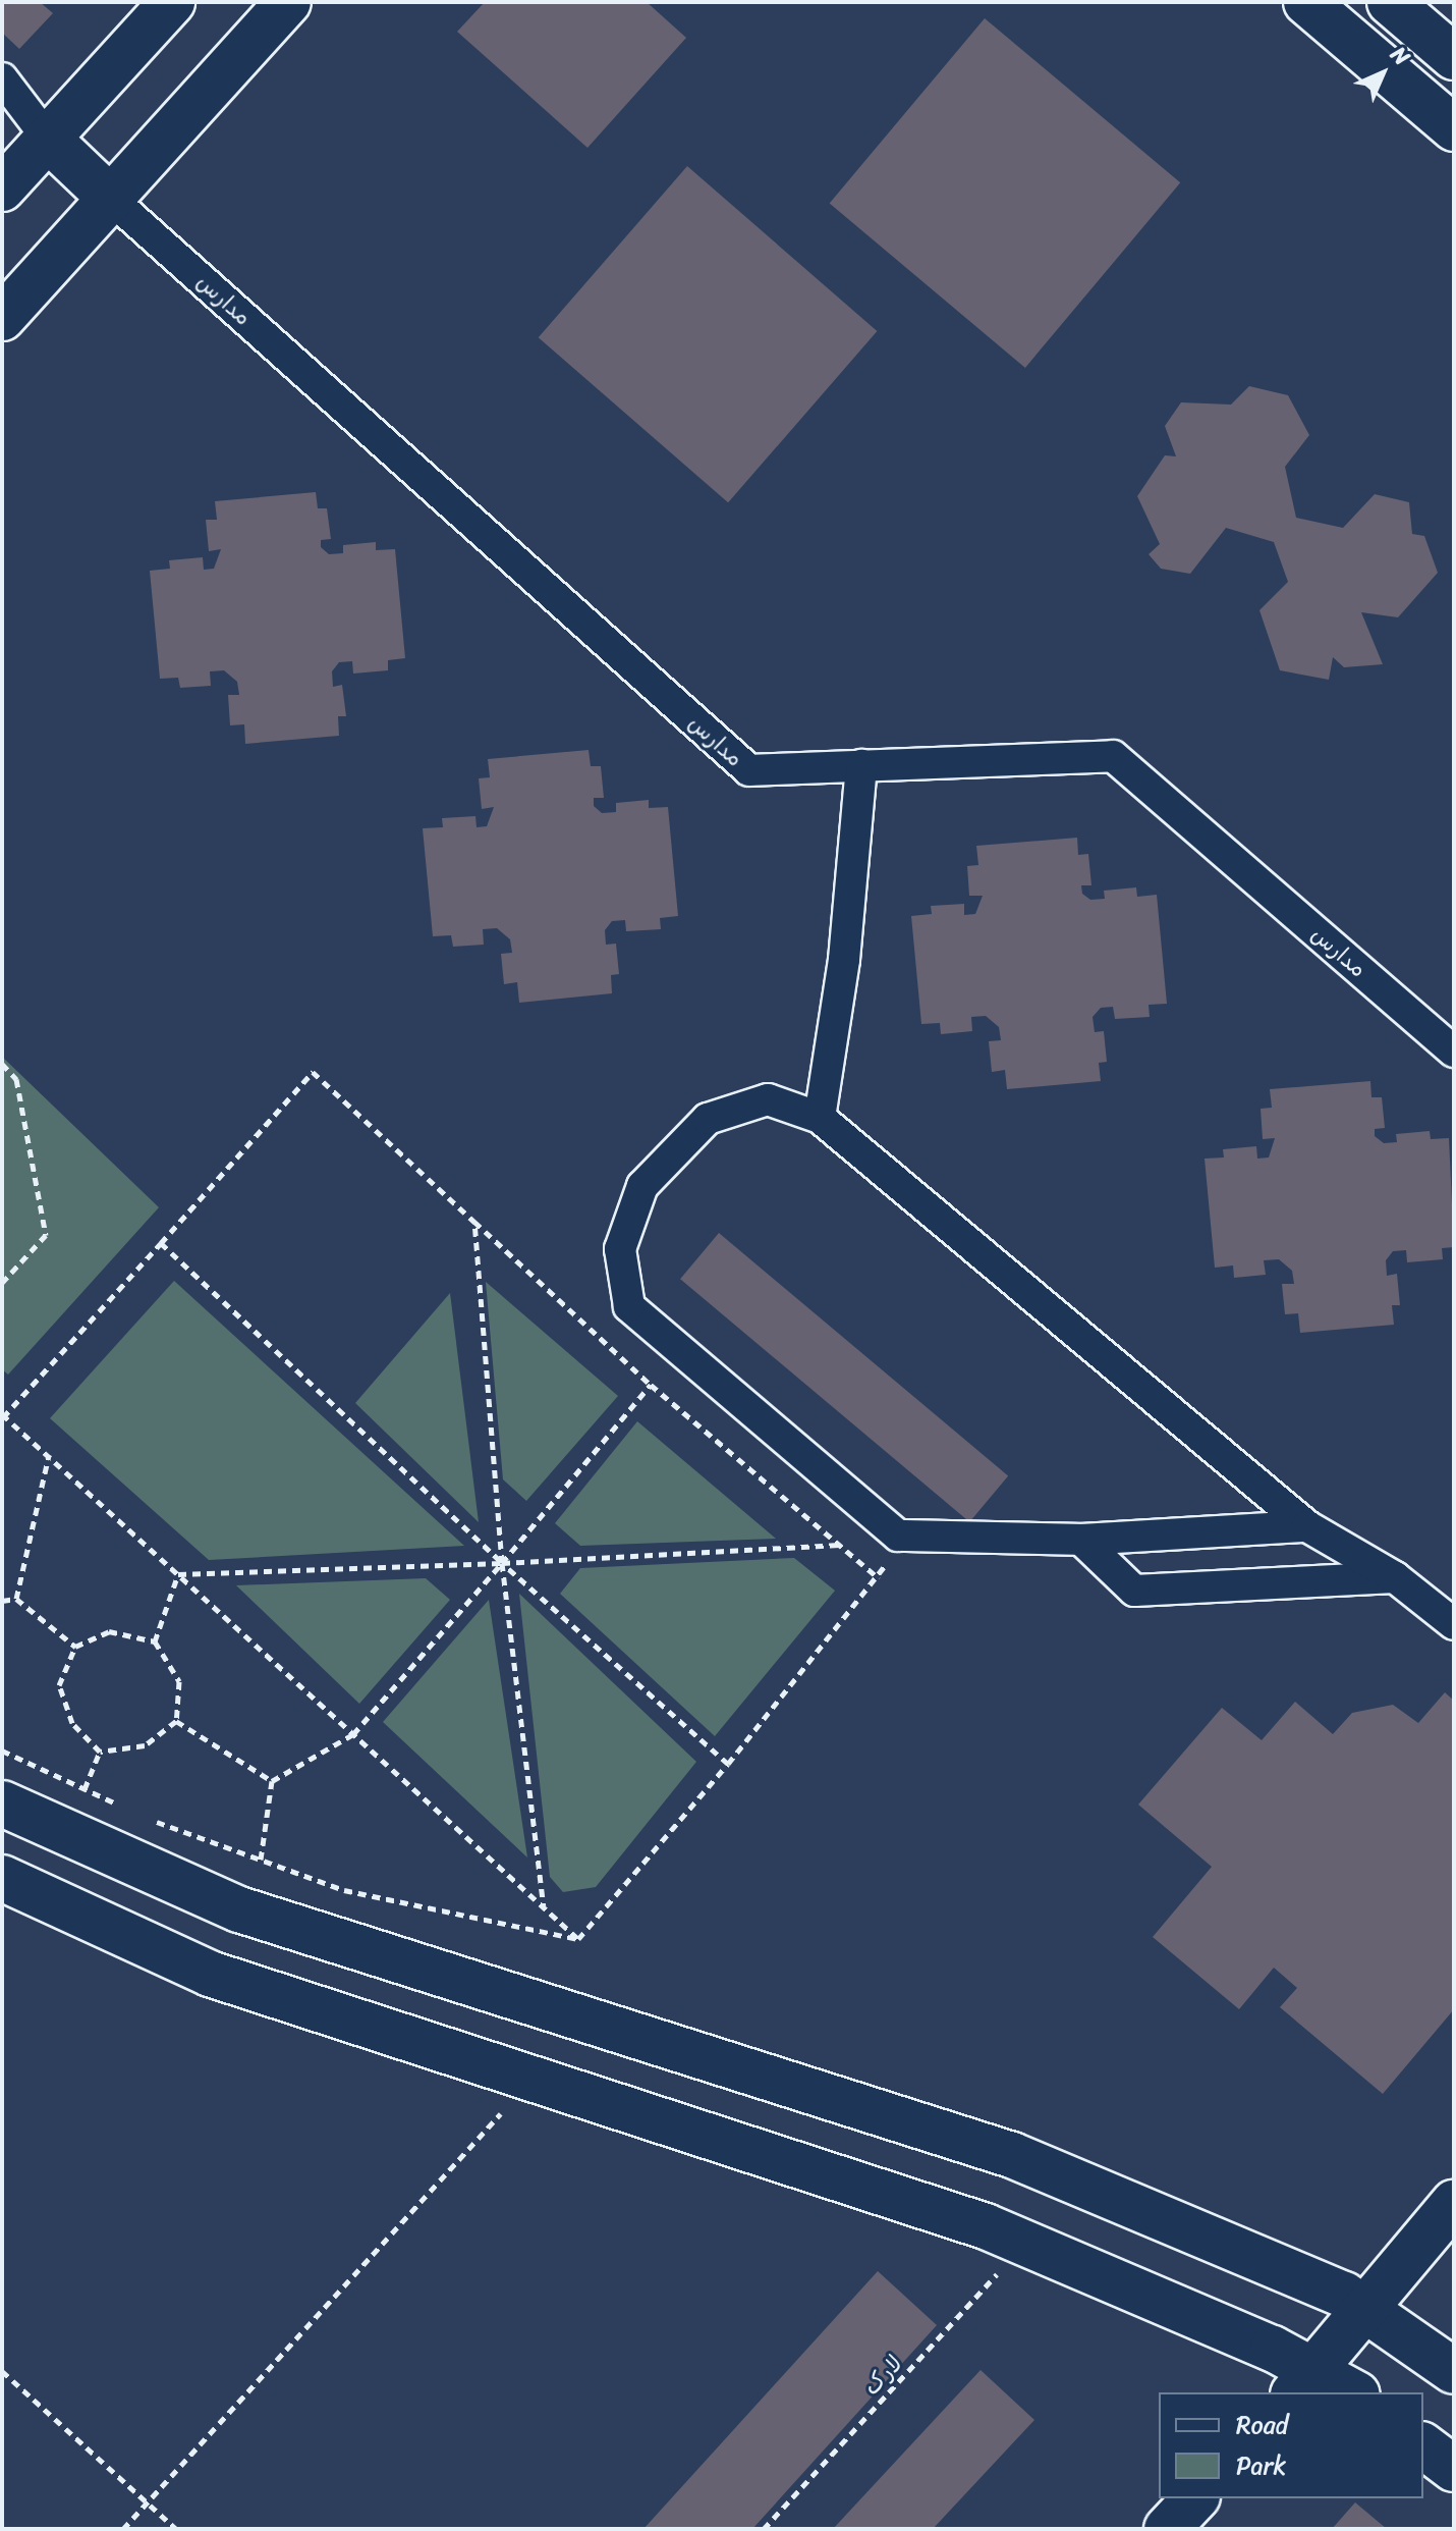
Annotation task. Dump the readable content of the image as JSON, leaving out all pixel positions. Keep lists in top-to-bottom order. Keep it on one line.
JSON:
{"streets":{"street":["مدارس"],"path":["لارک"]},"legend":["Road","Park"],"north":"top right"}
